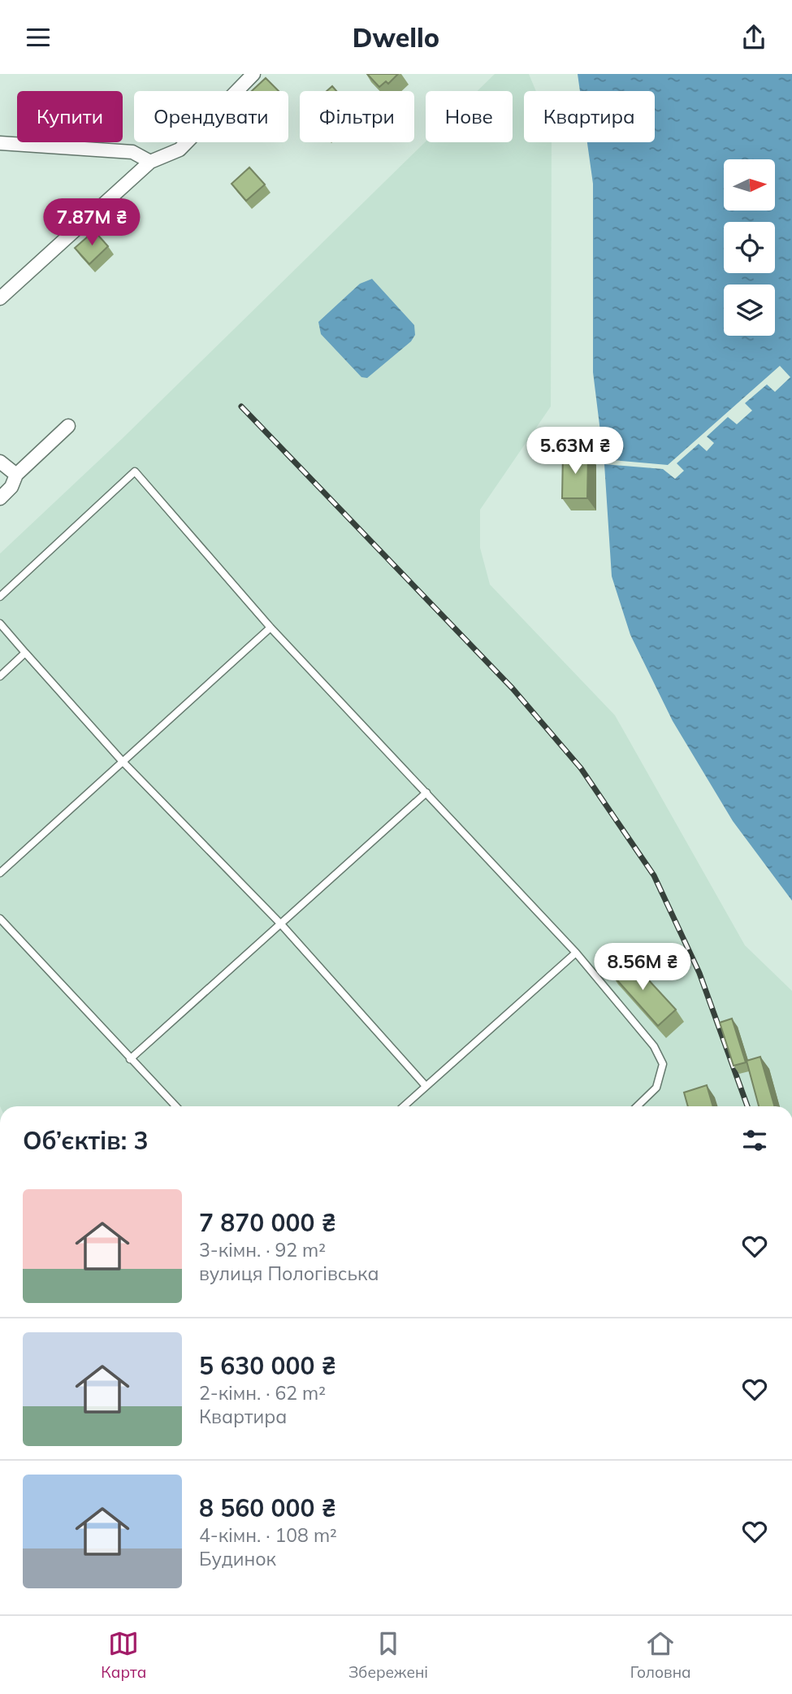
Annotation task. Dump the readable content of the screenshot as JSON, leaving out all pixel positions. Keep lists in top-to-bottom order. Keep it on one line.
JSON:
{"north":"right","page":{"header":"Dwello","chip":["Купити","Орендувати","Фільтри","Нове","Квартира"],"price":["7.87M ₴","5.63M ₴","8.56M ₴"],"heading":"Об’єктів: 3","list":[{"name":"7 870 000 ₴","note":"3-кімн. · 92 m² · вулиця Пологівська"},{"name":"5 630 000 ₴","note":"2-кімн. · 62 m² · Квартира"},{"name":"8 560 000 ₴","note":"4-кімн. · 108 m² · Будинок"}],"tabs":["Карта","Збережені","Головна"]}}
